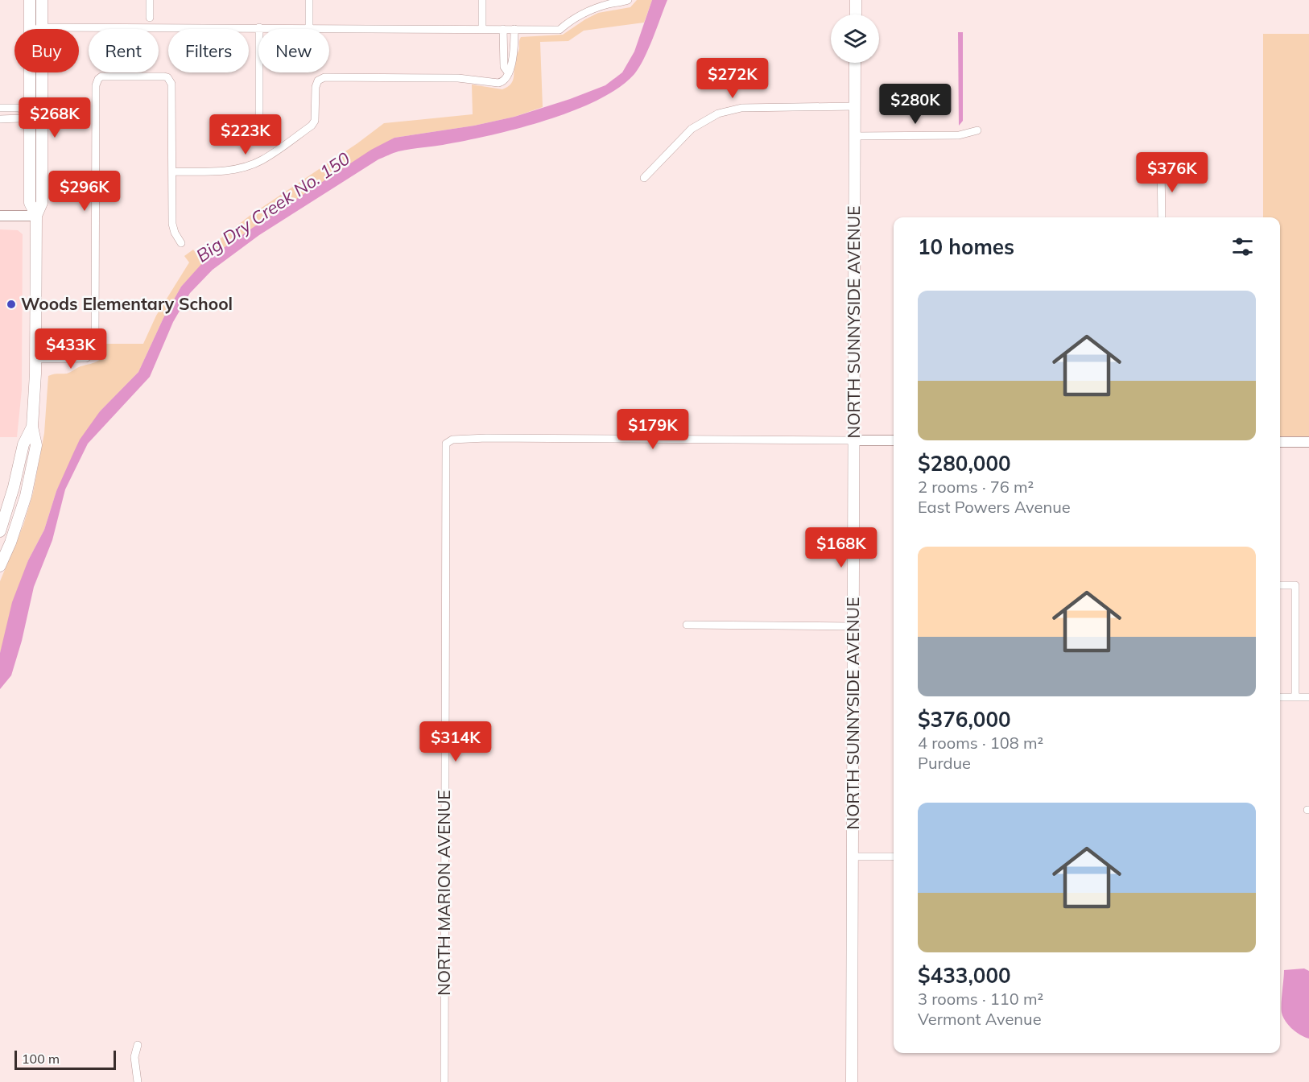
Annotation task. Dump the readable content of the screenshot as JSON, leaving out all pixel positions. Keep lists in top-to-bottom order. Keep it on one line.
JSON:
{"streets":{"main road":["NORTH SUNNYSIDE AVENUE"],"street":["NORTH MARION AVENUE"]},"crossings":[["NORTH SUNNYSIDE AVENUE","NORTH MARION AVENUE"]],"water":["Big Dry Creek No. 150"],"places":["Woods Elementary School"],"scale_bar":"100 m","page":{"chip":["Buy","Rent","Filters","New"],"price":["$272K","$280K","$268K","$223K","$376K","$296K","$433K","$179K","$168K","$314K"],"heading":"10 homes","list":[{"name":"$280,000","note":"2 rooms · 76 m² · East Powers Avenue"},{"name":"$376,000","note":"4 rooms · 108 m² · Purdue"},{"name":"$433,000","note":"3 rooms · 110 m² · Vermont Avenue"}],"scale":"100 m"}}
